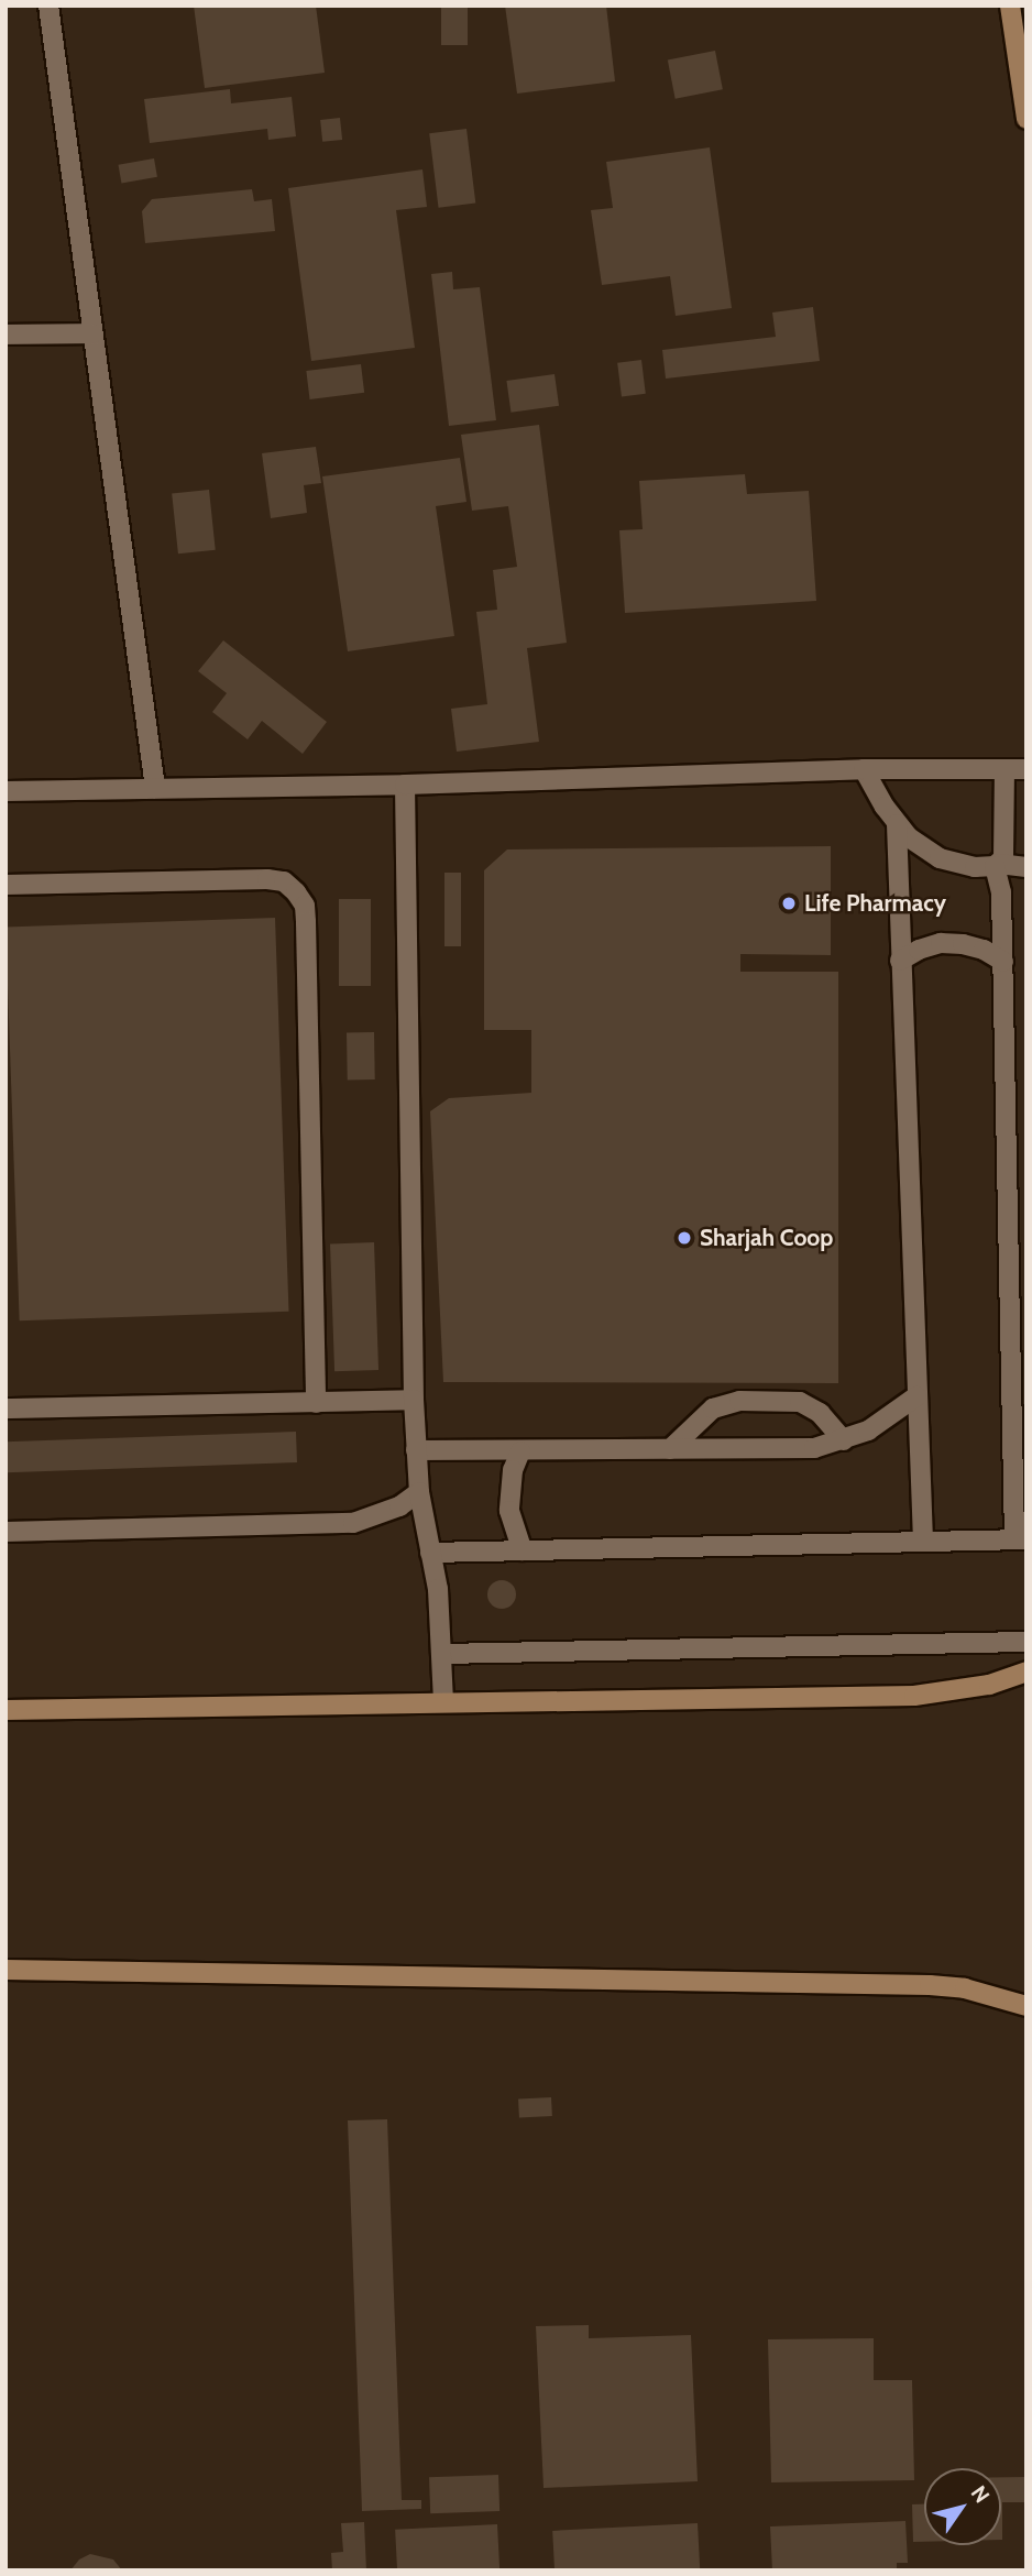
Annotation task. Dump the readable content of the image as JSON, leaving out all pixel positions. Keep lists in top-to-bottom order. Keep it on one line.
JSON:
{"places":["Life Pharmacy","Sharjah Coop"],"north":"top right"}
